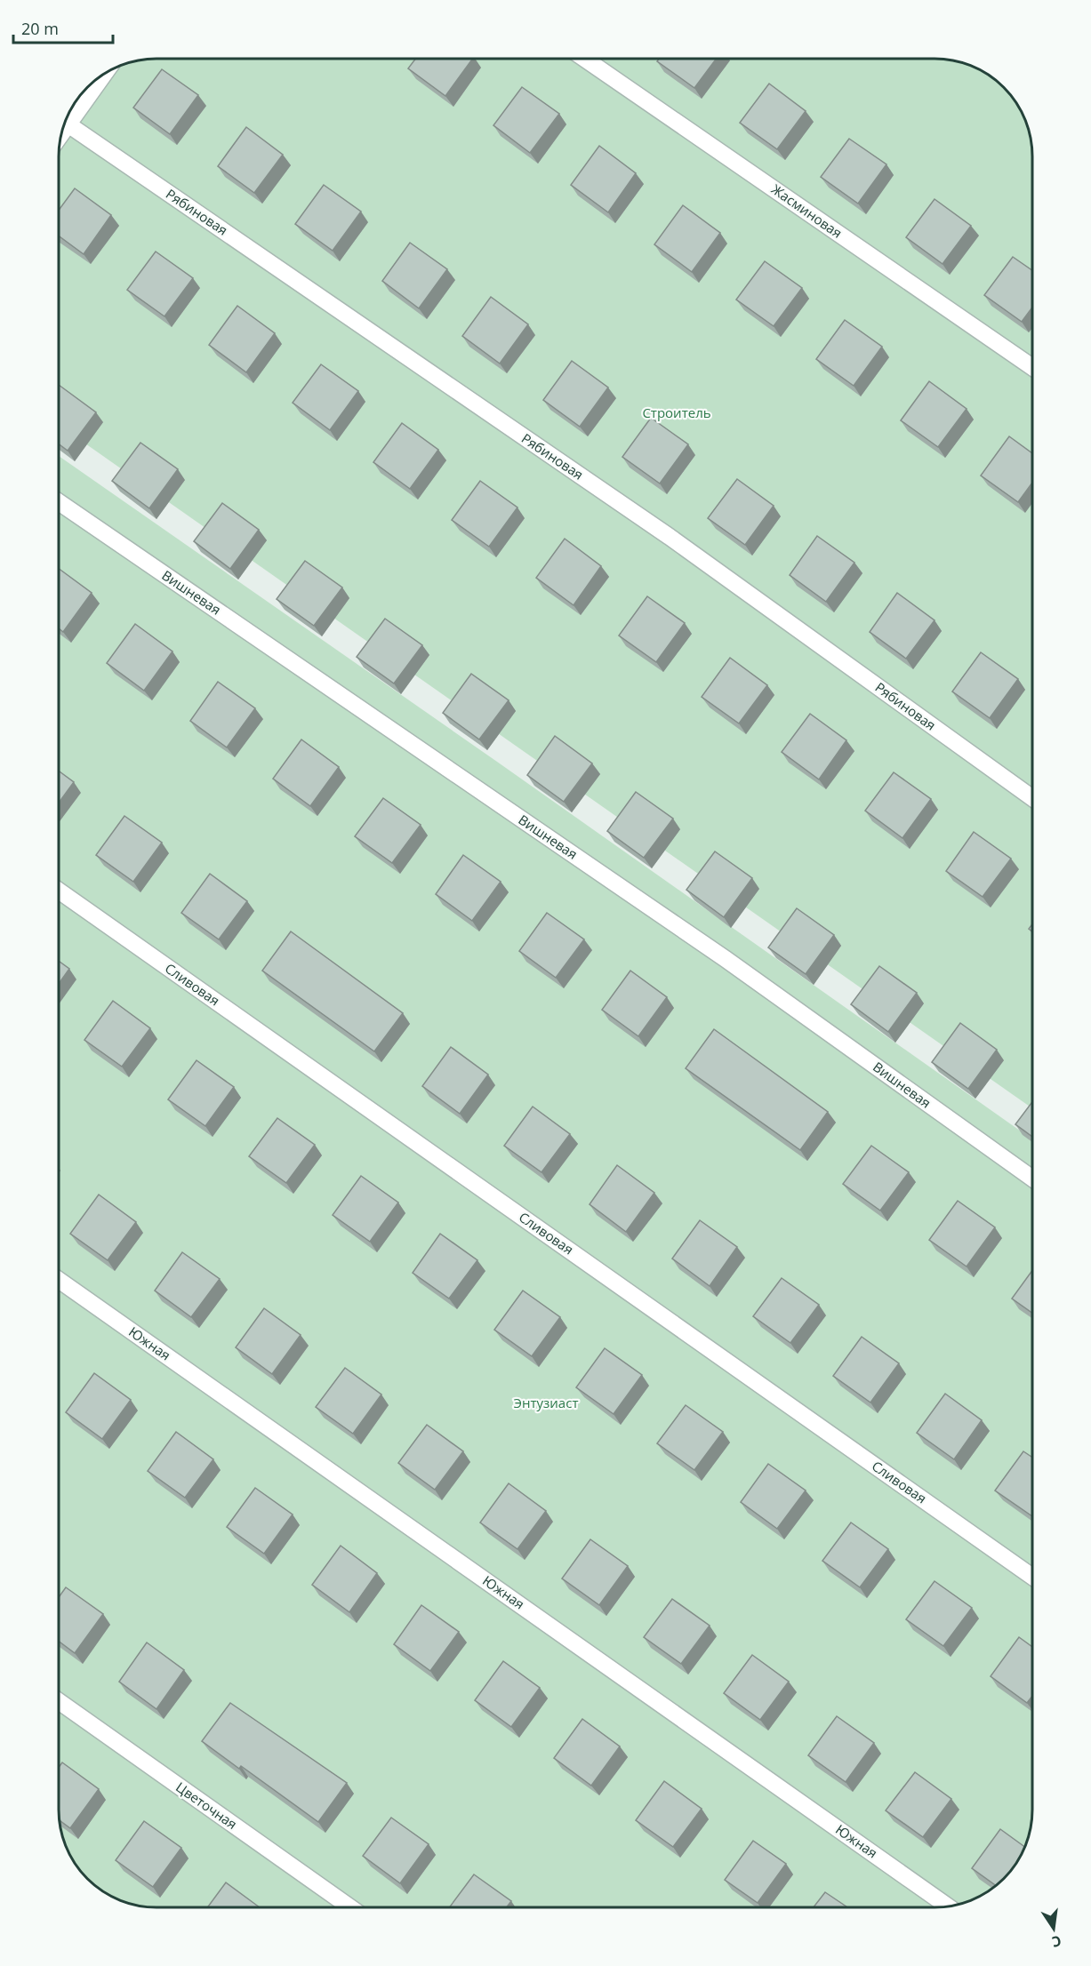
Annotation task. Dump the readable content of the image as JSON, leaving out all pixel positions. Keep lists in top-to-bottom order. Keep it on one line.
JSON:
{"streets":{"street":["Жасминовая","Рябиновая","Вишневая","Сливовая","Южная","Цветочная"]},"parks":["Строитель","Энтузиаст"],"scale_bar":"20 m","north":"bottom"}
